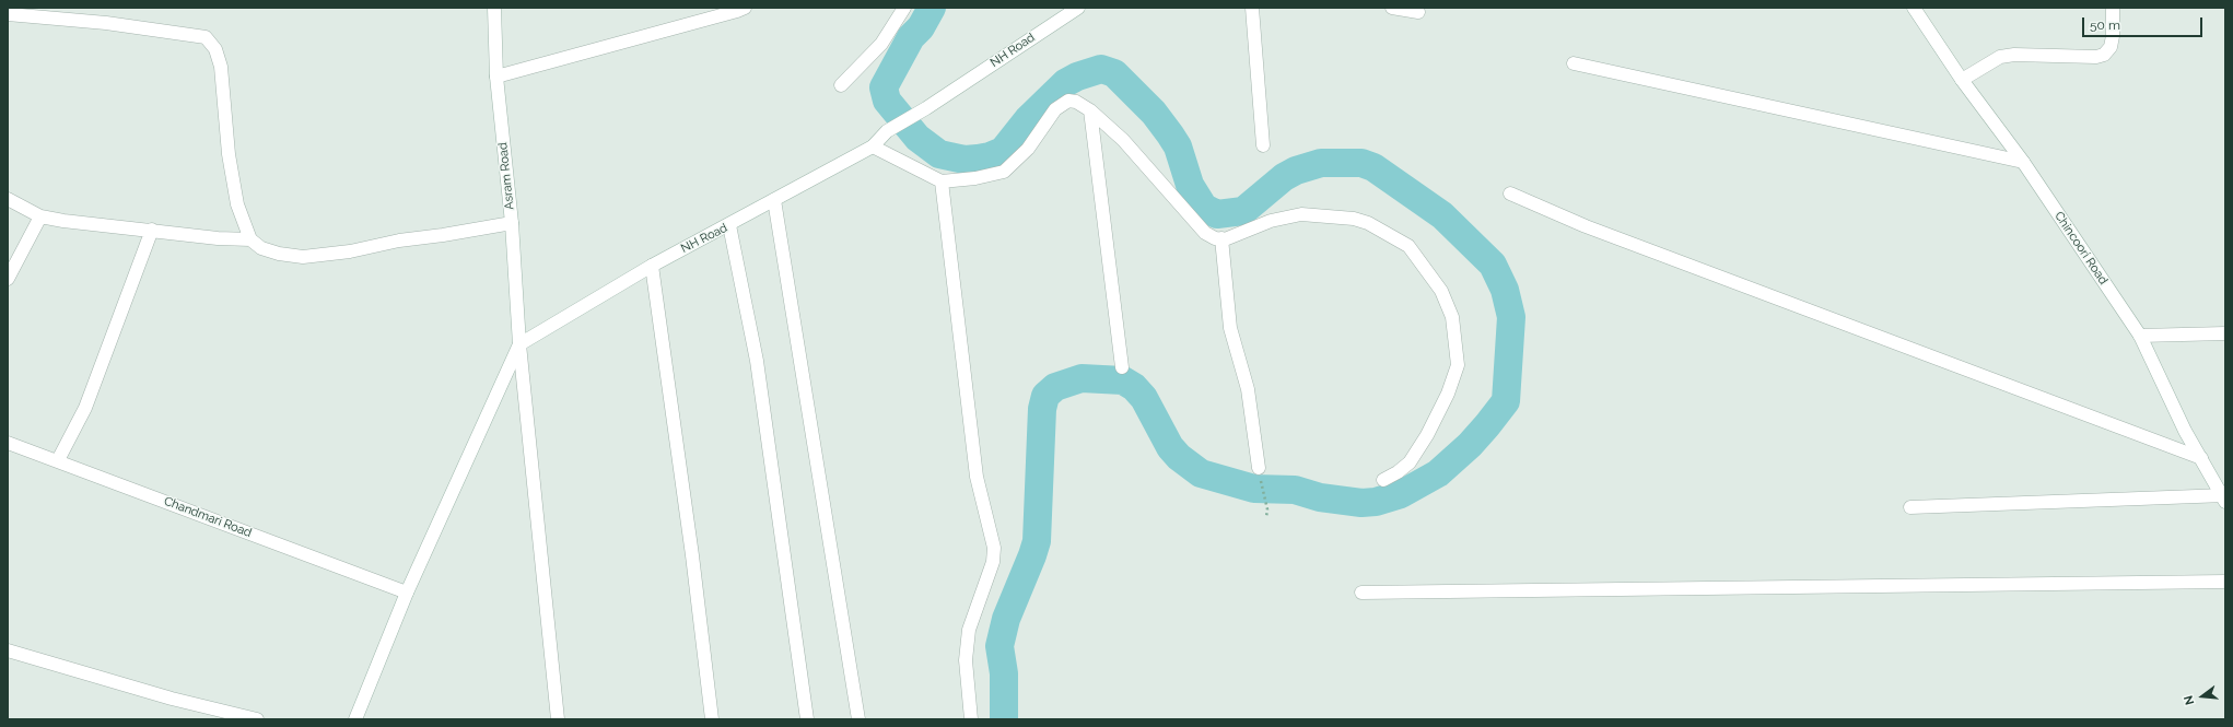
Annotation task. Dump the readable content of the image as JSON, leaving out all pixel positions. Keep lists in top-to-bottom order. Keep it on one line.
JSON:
{"streets":{"street":["NH Road","Asram Road","Chincoori Road","Chandmari Road"]},"crossings":[["NH Road","Asram Road"]],"scale_bar":"50 m","north":"left"}
